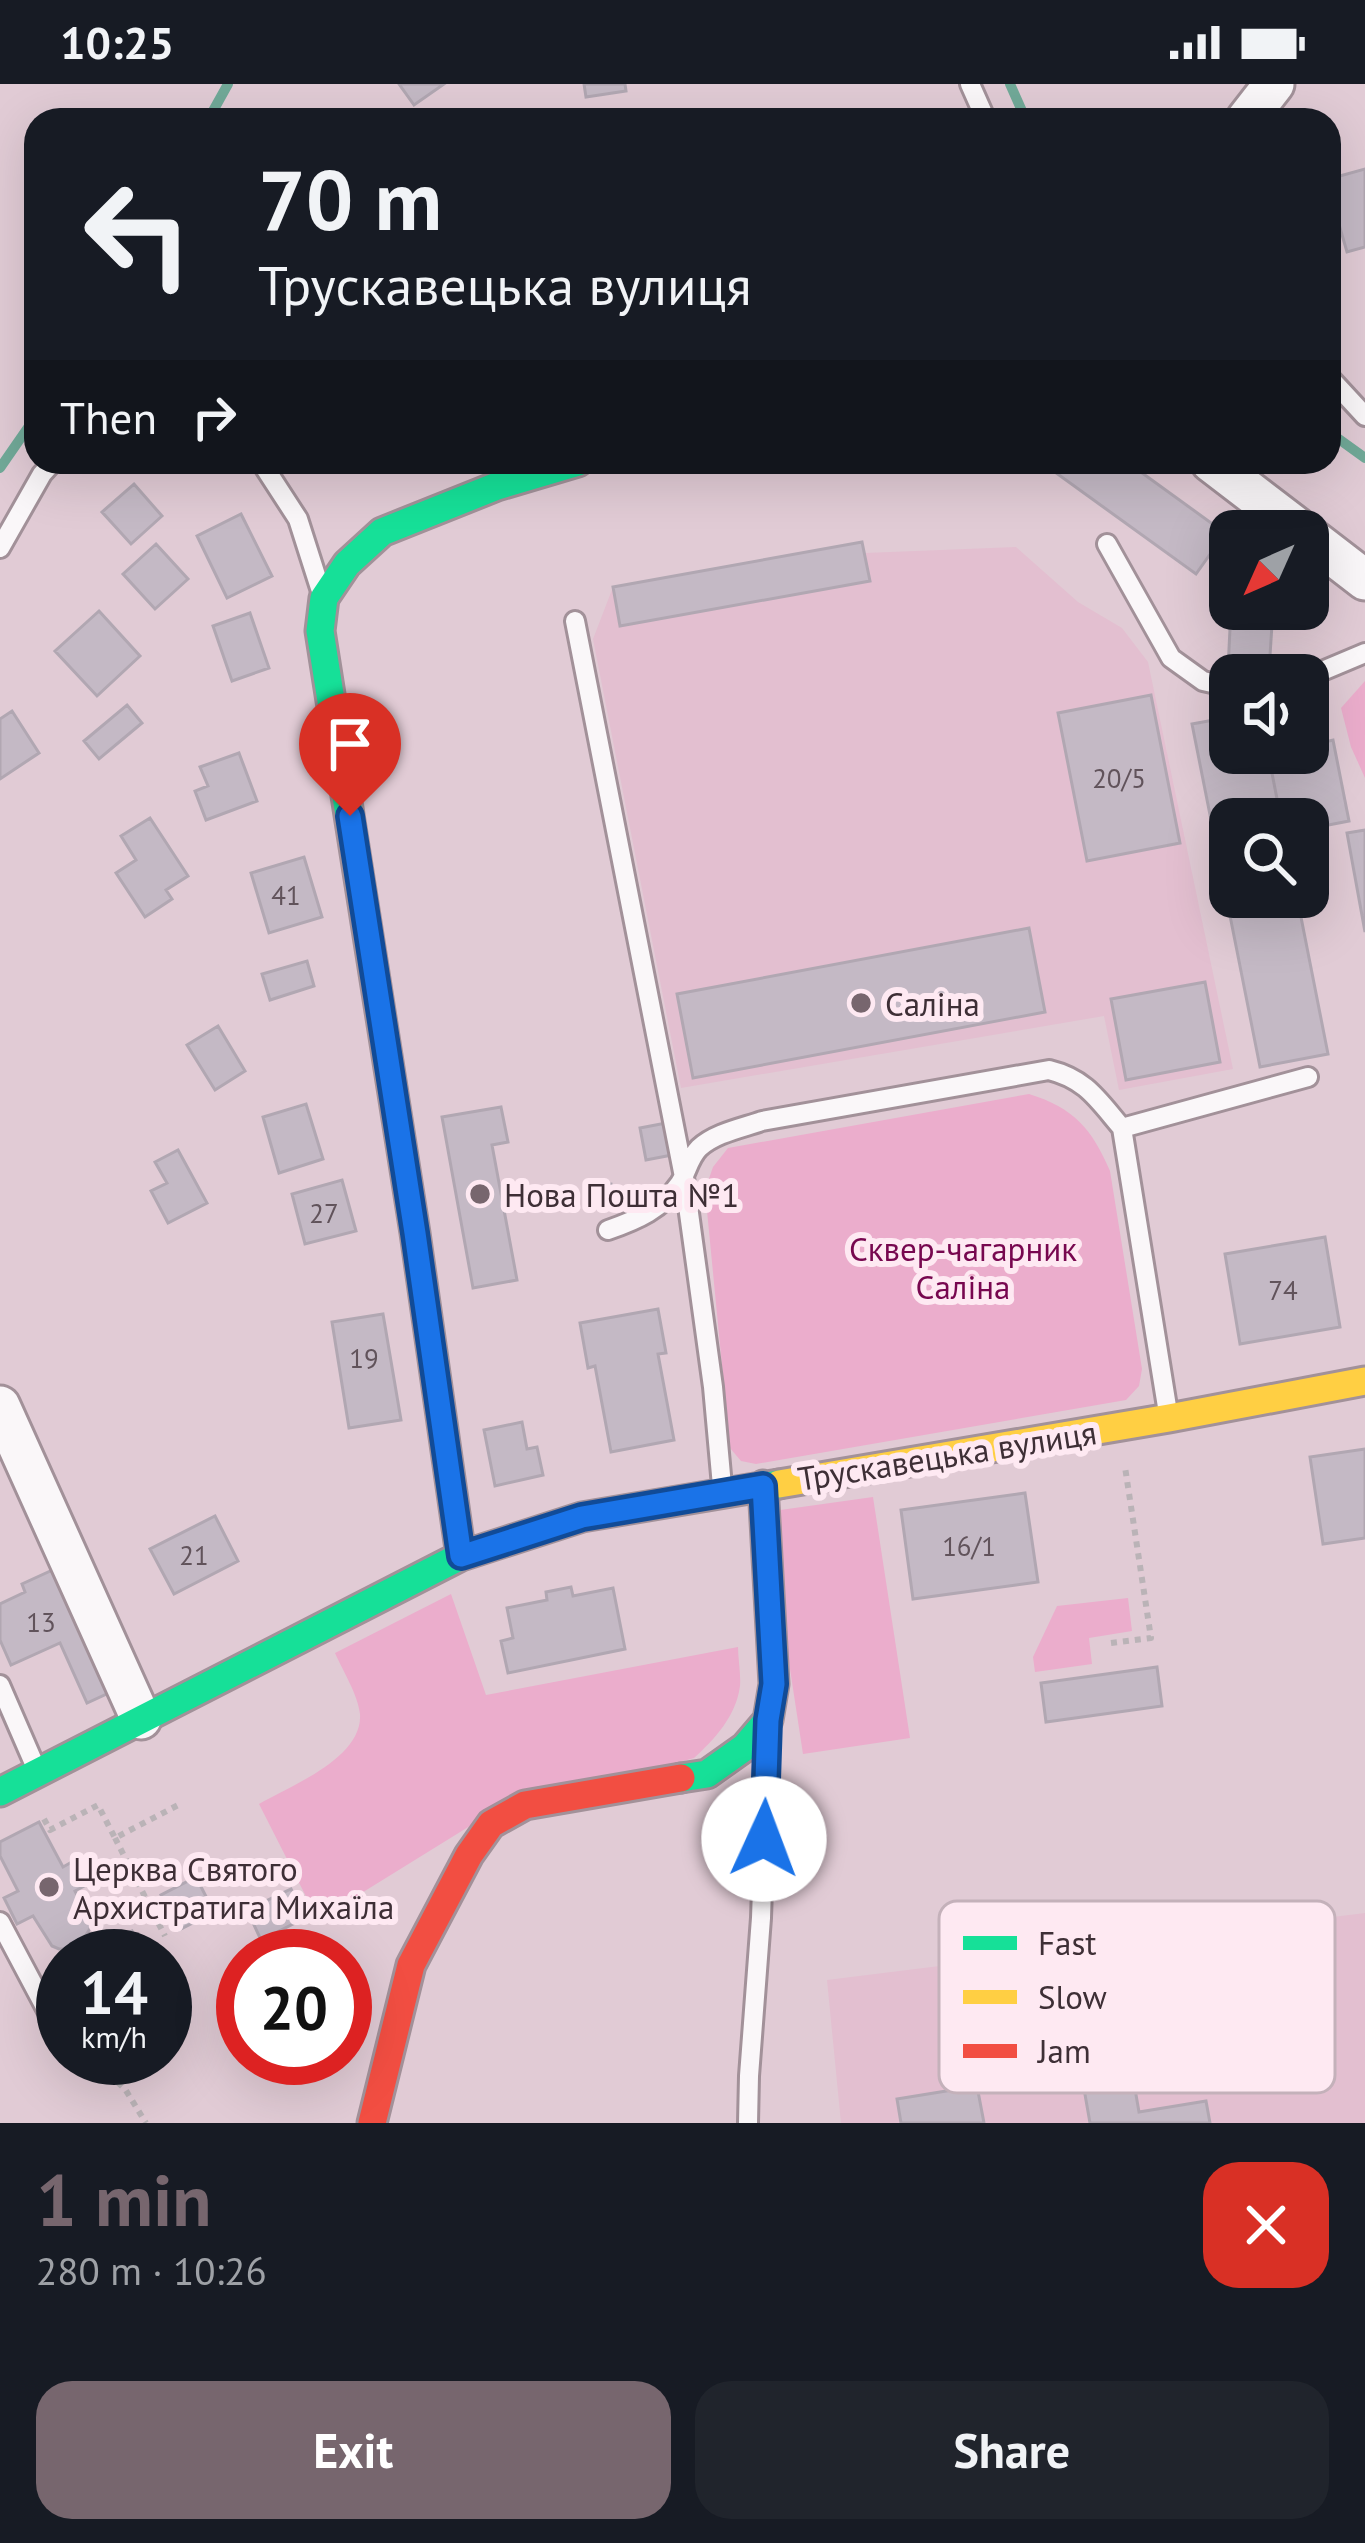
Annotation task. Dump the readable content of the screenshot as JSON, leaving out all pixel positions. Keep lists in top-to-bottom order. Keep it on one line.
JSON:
{"streets":{"street":["Трускавецька вулиця"]},"parks":["Сквер-чагарник Саліна"],"places":["Саліна","Нова Пошта №1","Церква Святого Архистратига Михаїла"],"house_numbers":["20/5","41","27","74","19","16/1","21","13"],"legend":["Fast","Slow","Jam"],"north":"bottom left","page":{"status":"10:25","turn":["70 m","Трускавецька вулиця"],"then":"Then","speed":"14 km/h","limit":"20","heading":["1 min","280 m · 10:26"],"buttons":["Exit","Share"]}}
